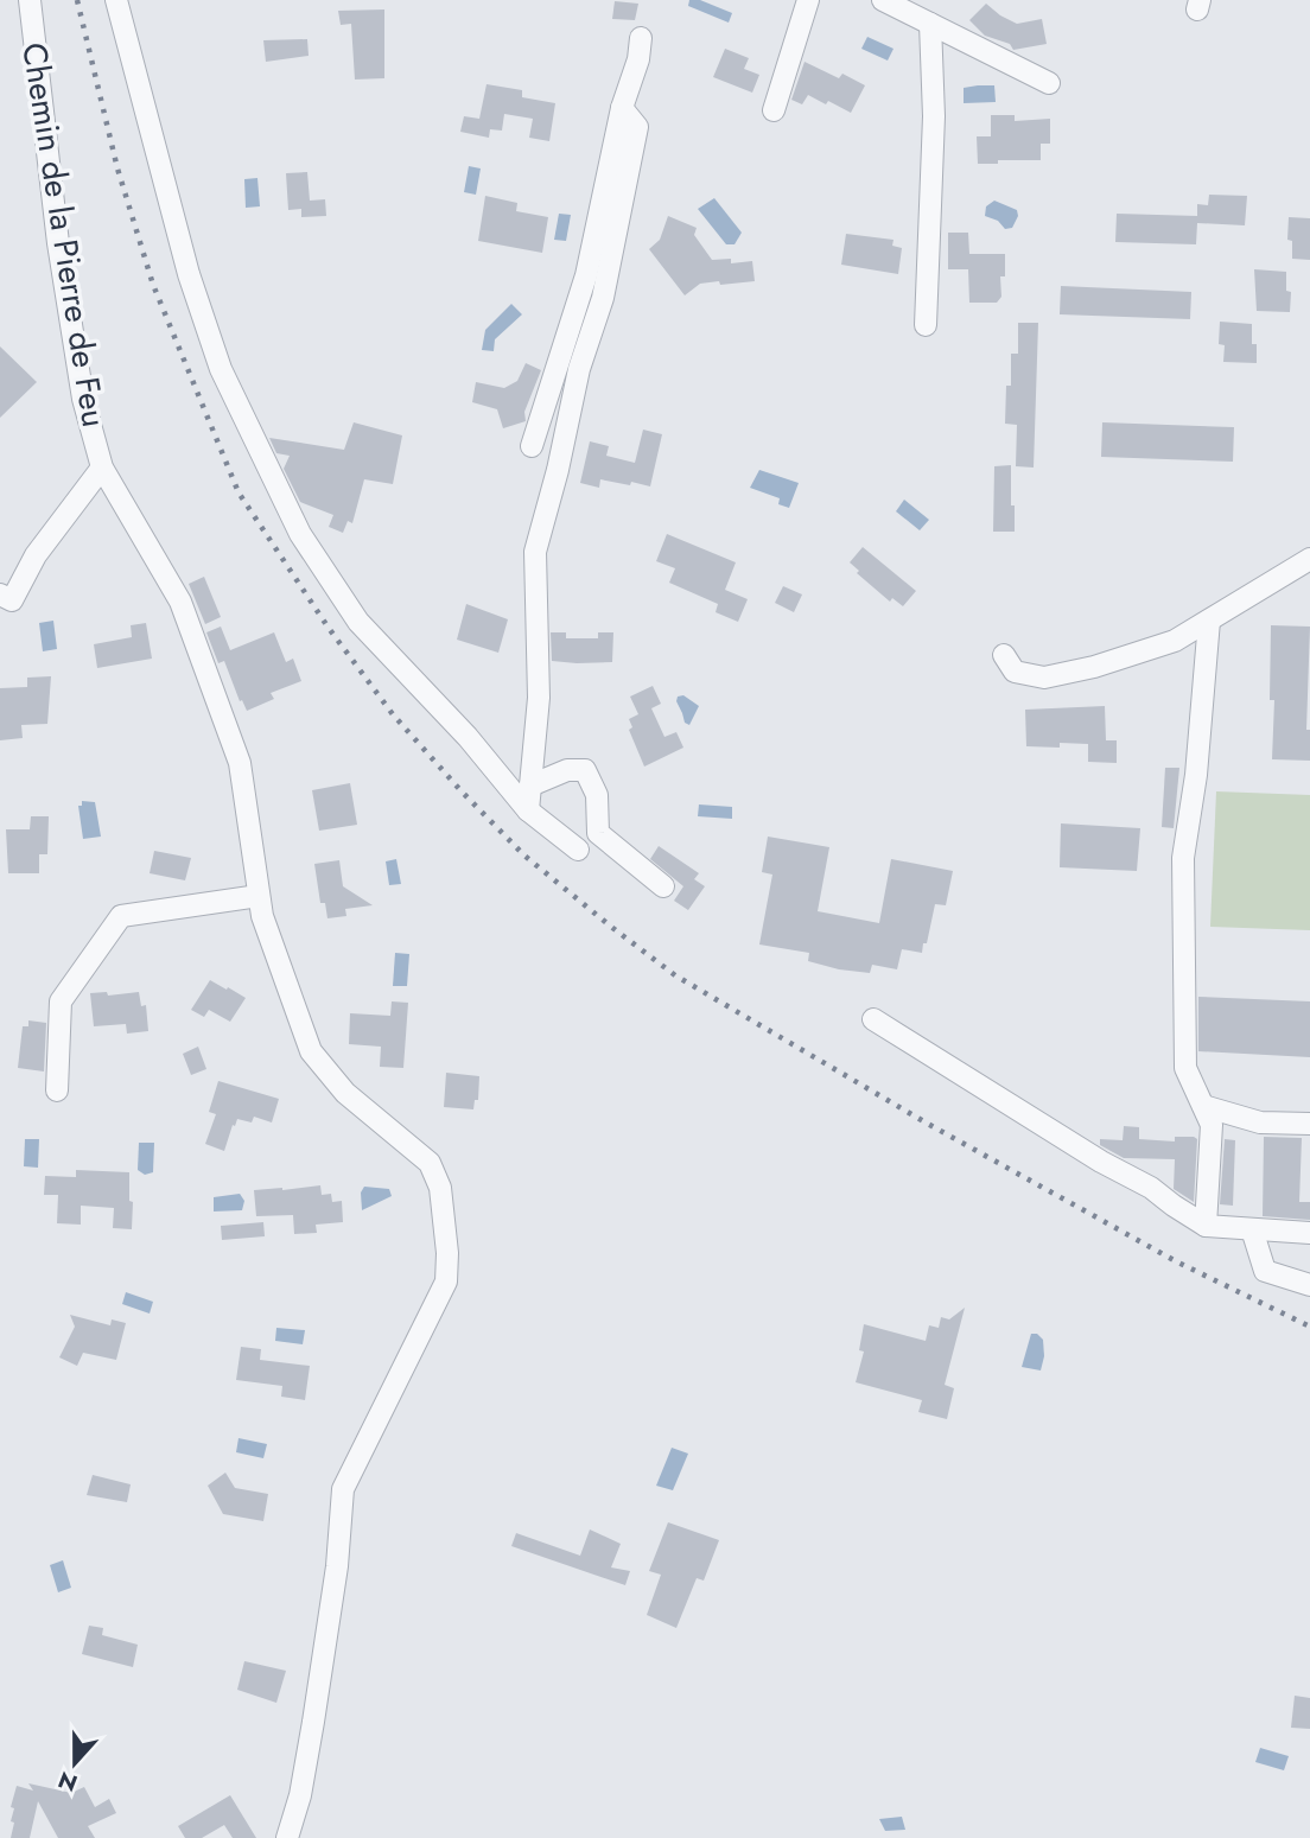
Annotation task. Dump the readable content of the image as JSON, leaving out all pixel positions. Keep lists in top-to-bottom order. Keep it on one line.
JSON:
{"streets":{"street":["Chemin de la Pierre de Feu"]},"north":"bottom"}
